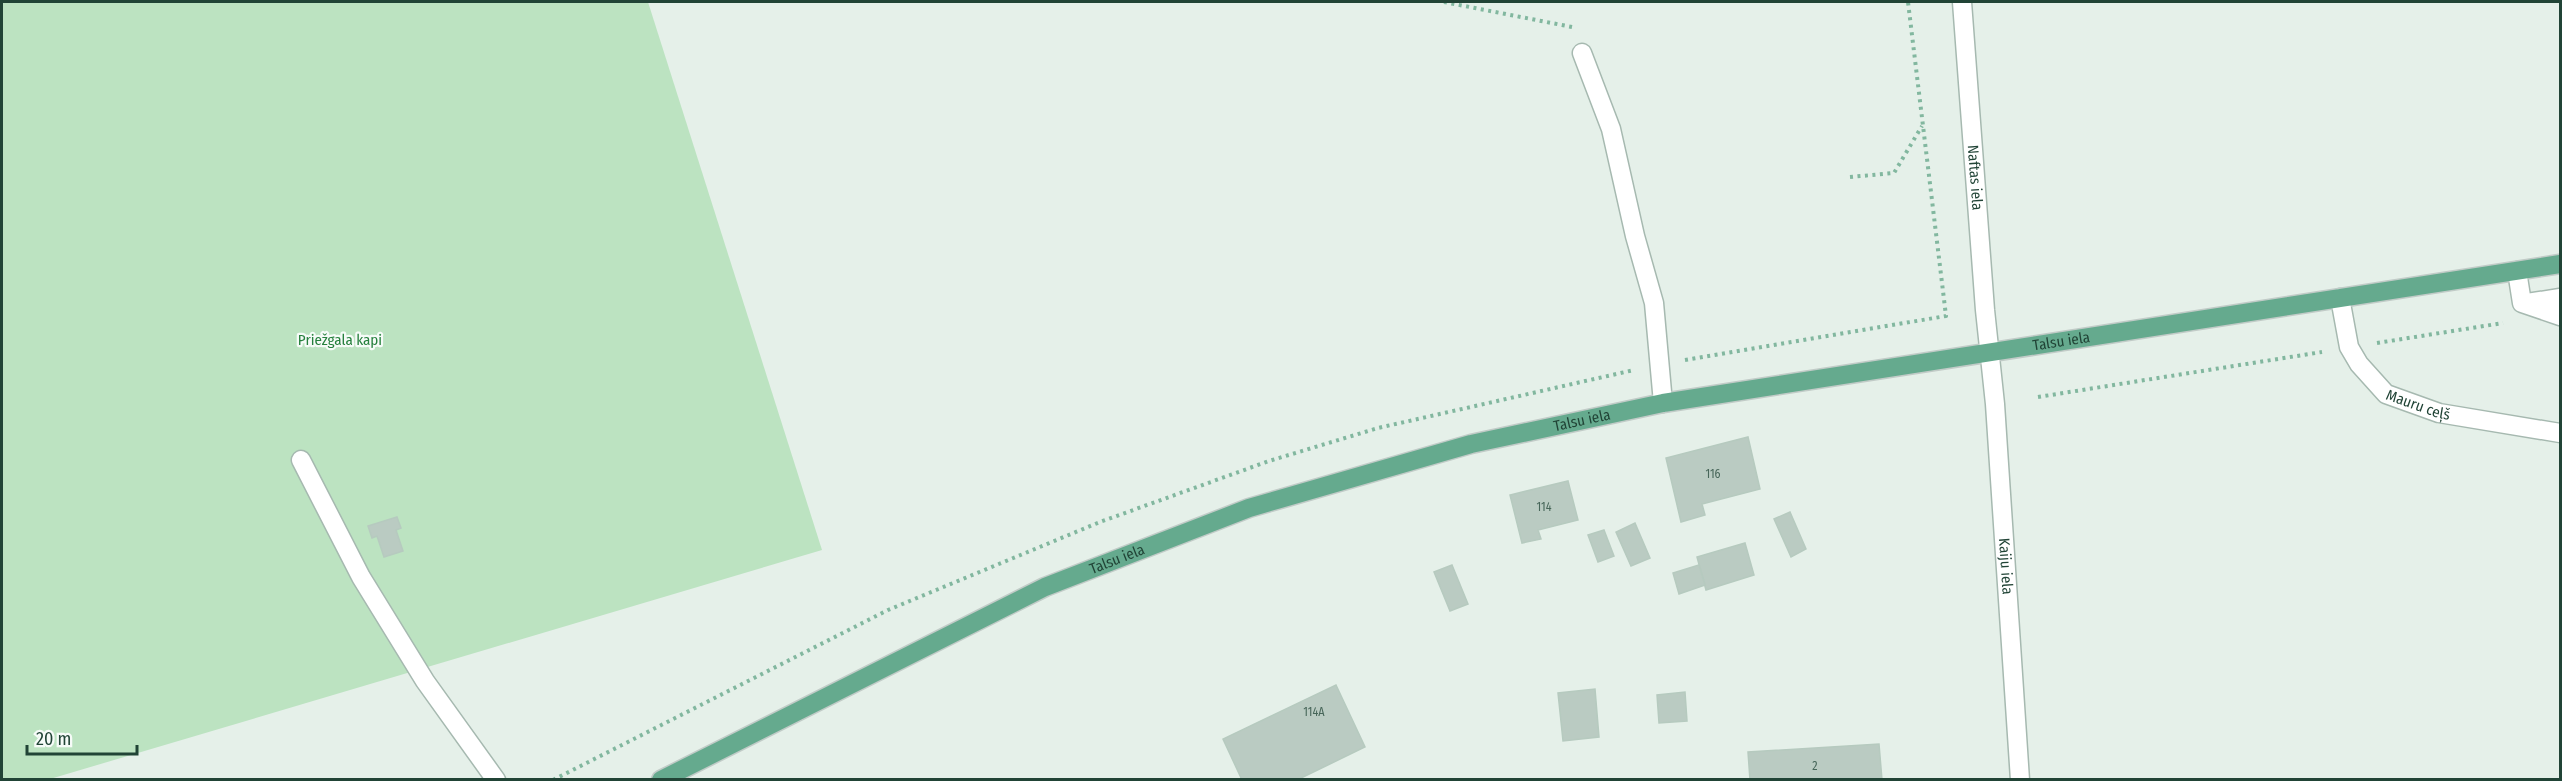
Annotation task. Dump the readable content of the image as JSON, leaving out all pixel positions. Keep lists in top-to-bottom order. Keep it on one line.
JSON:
{"streets":{"main road":["Talsu iela"],"street":["Naftas iela","Mauru ceļš","Kaiju iela"]},"crossings":[["Naftas iela","Talsu iela"],["Naftas iela","Kaiju iela"],["Talsu iela","Mauru ceļš"],["Talsu iela","Kaiju iela"]],"parks":["Priežgala kapi"],"house_numbers":["116","114","114A","2"],"scale_bar":"20 m"}
